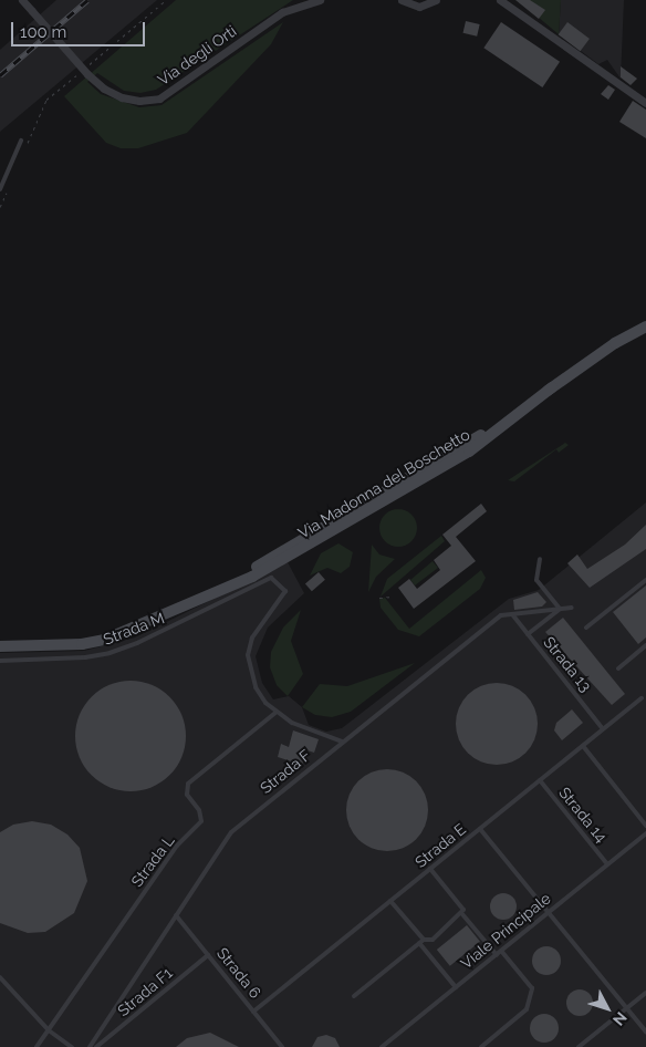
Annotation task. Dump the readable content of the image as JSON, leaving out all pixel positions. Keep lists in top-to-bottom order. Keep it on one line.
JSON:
{"streets":{"main road":["Via Madonna del Boschetto"],"street":["Via degli Orti"],"lane":["Strada M","Strada 13","Strada F","Strada 14","Strada E","Strada L","Viale Principale","Strada 6","Strada F1"]},"crossings":[["Strada M","Strada L"],["Strada 13","Strada F"],["Strada 13","Strada E"],["Strada F","Strada 6"],["Strada 14","Strada E"],["Strada 14","Viale Principale"],["Strada E","Strada 6"],["Strada 6","Strada F1"]],"scale_bar":"100 m","north":"bottom right"}
